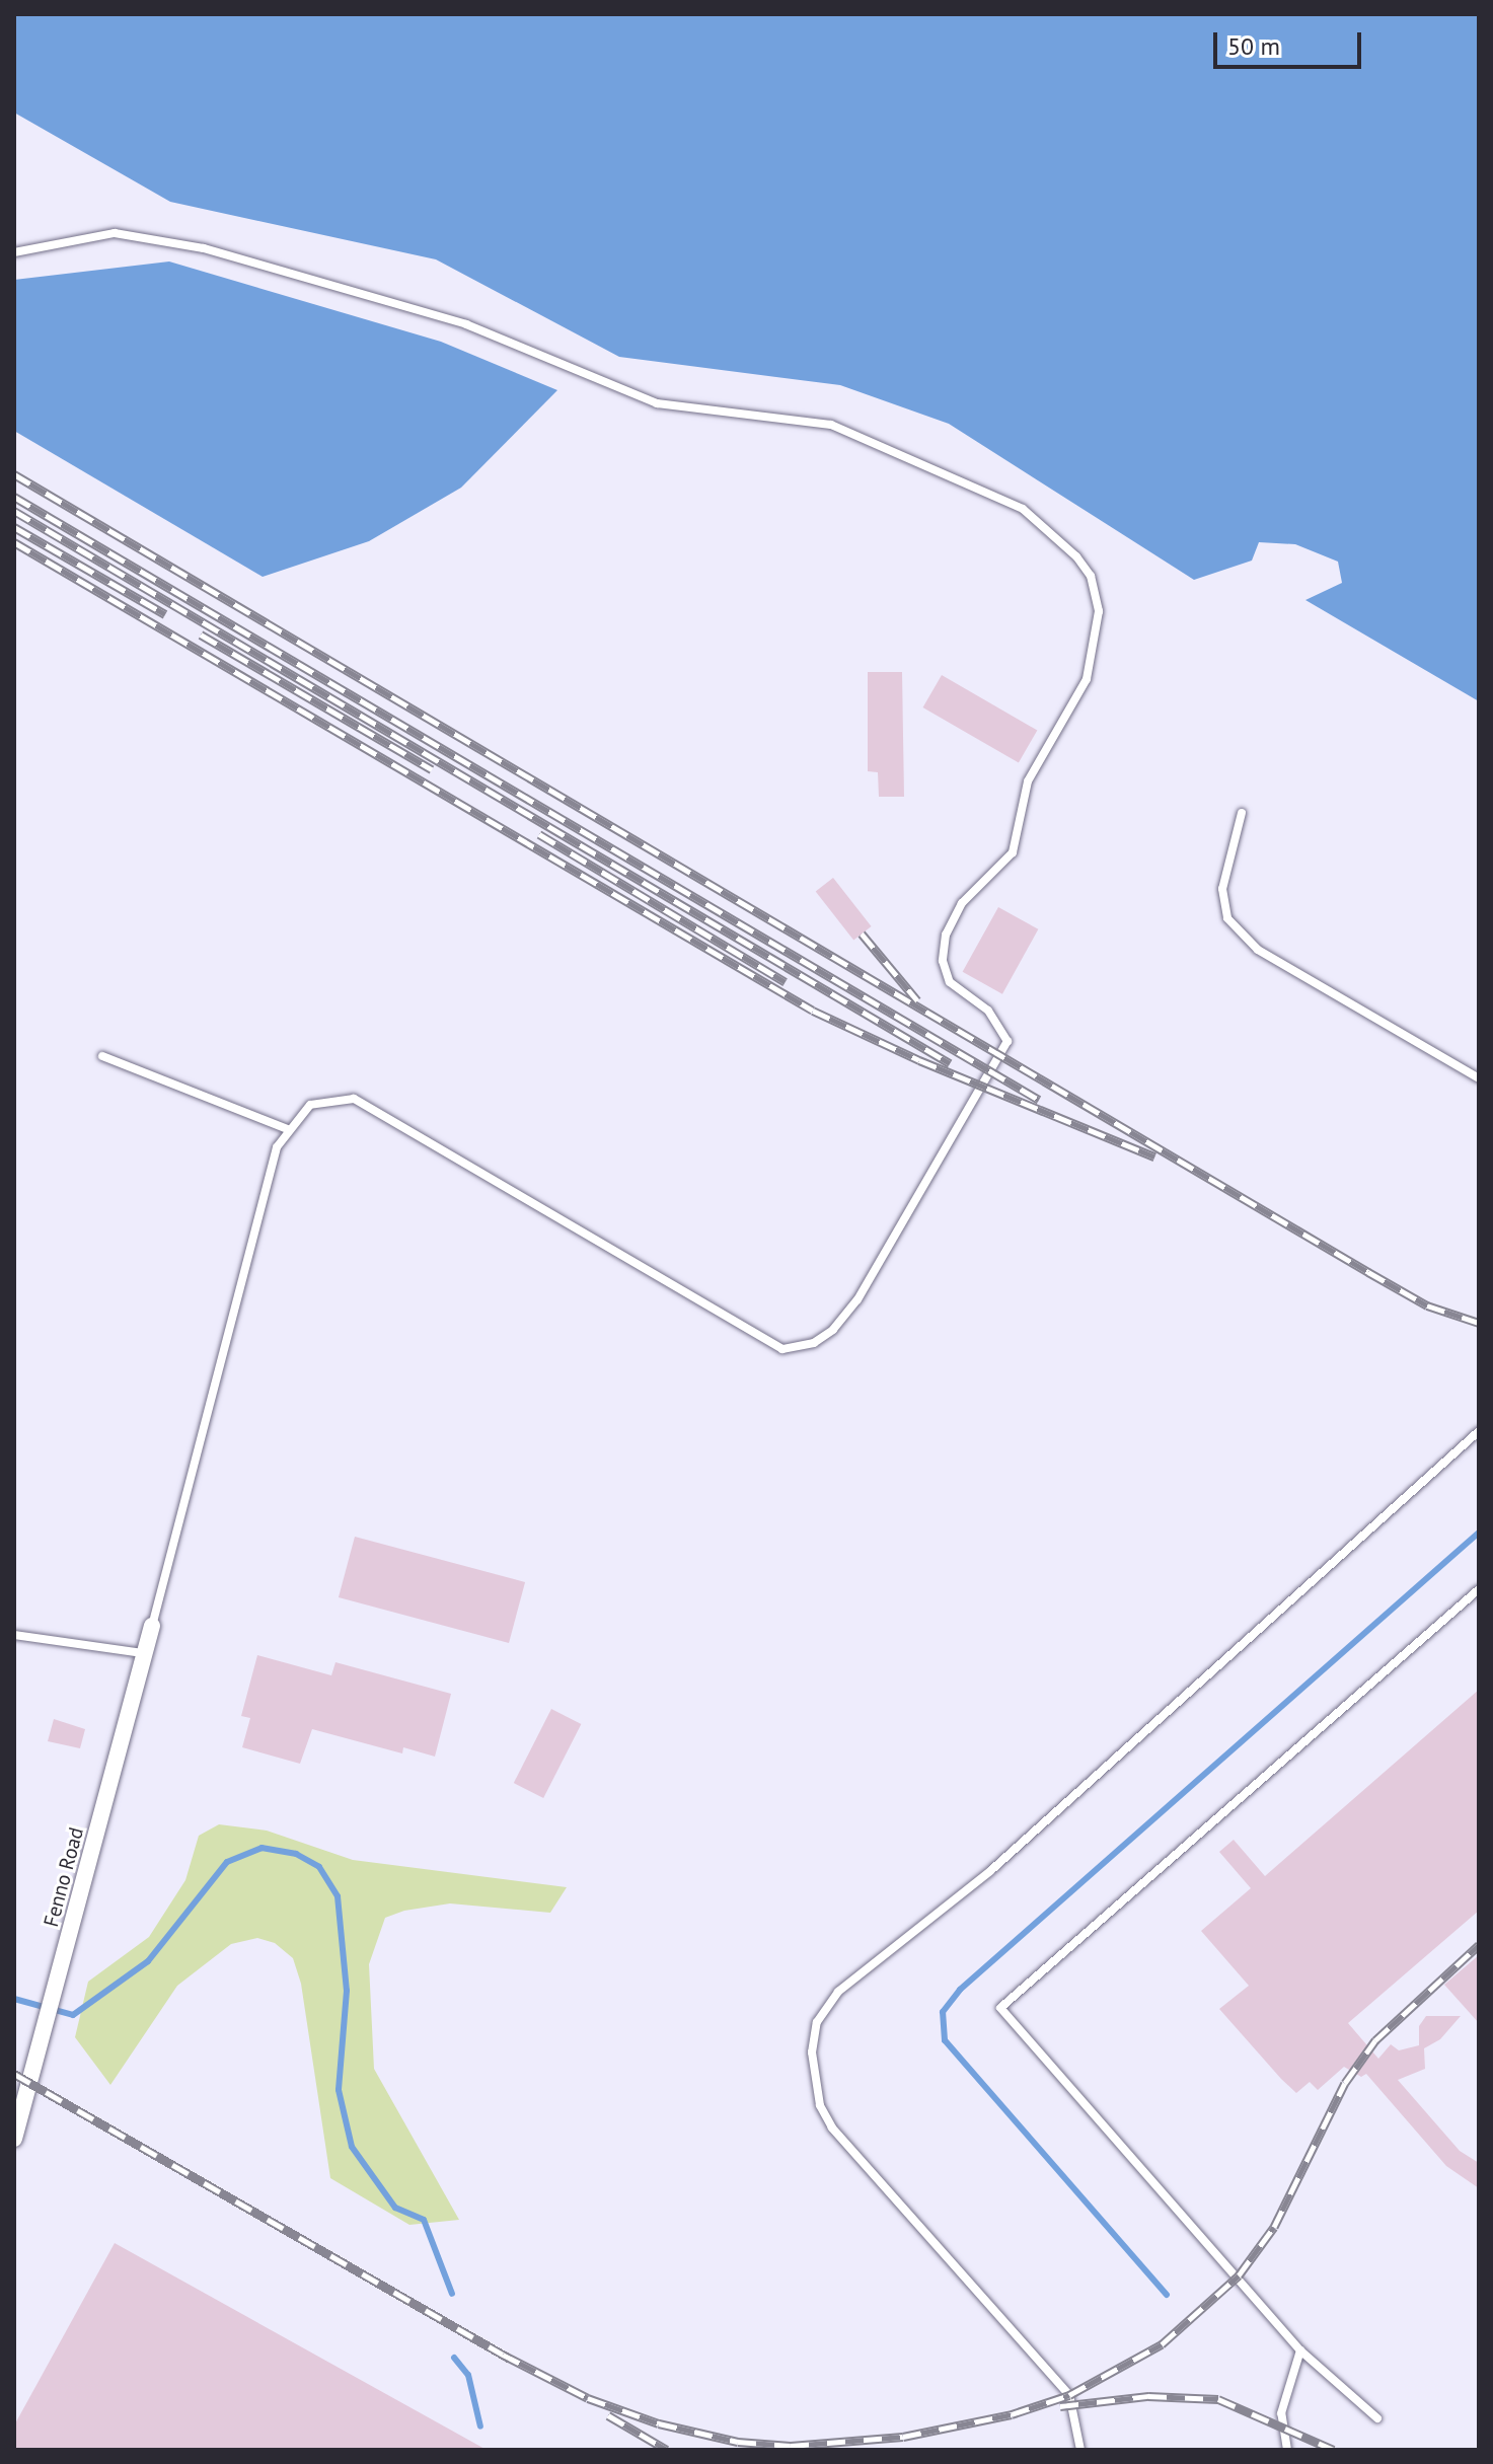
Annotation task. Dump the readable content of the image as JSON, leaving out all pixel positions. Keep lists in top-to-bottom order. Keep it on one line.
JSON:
{"streets":{"street":["Fenno Road"]},"scale_bar":"50 m"}
